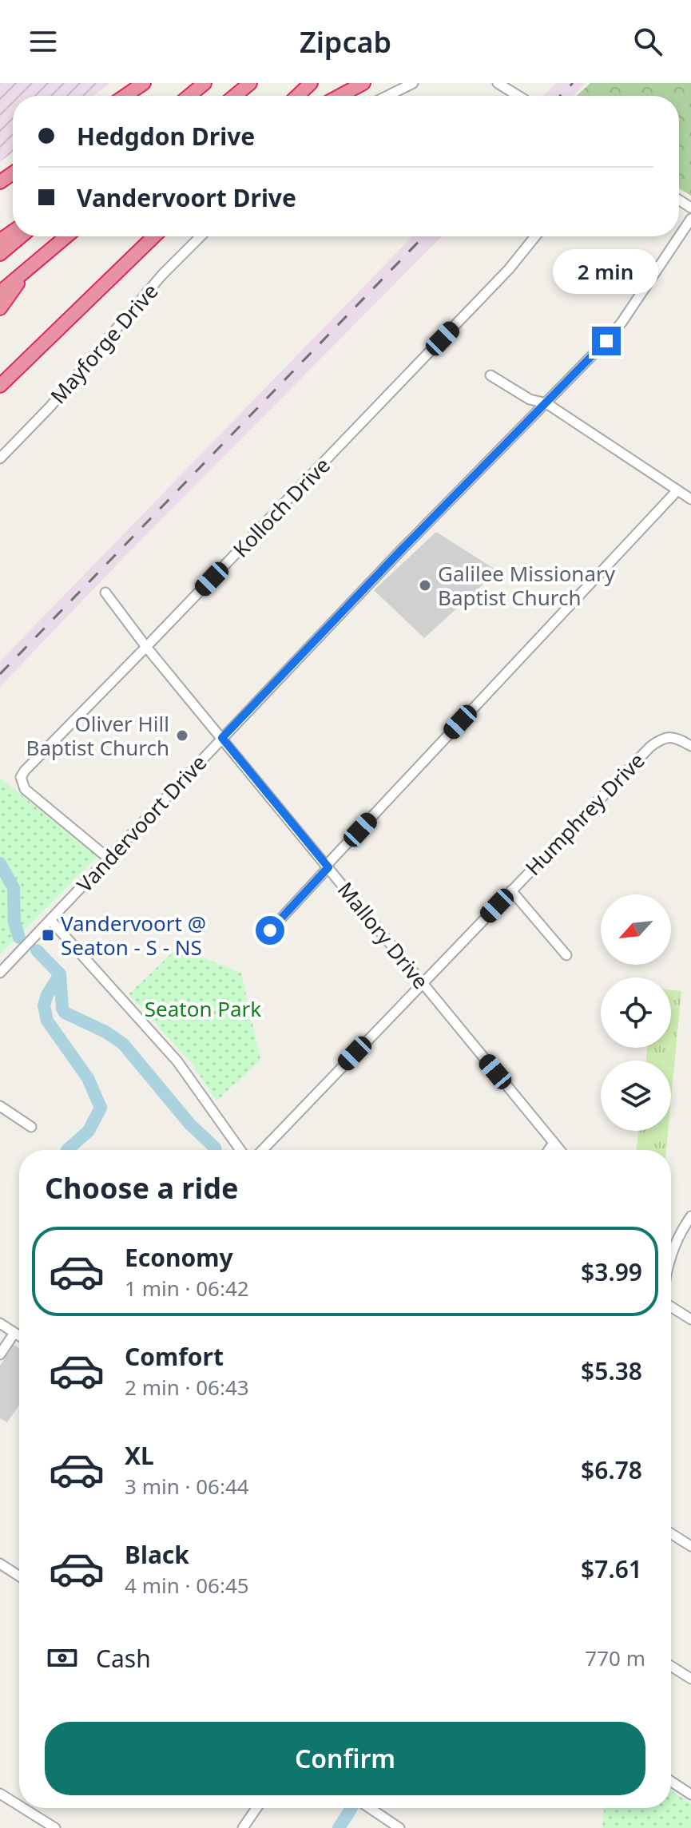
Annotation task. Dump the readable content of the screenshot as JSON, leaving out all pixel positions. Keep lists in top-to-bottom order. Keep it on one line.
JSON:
{"streets":{"street":["Mayforge Drive","Kolloch Drive","Humphrey Drive","Vandervoort Drive","Mallory Drive"]},"crossings":[["Kolloch Drive","Vandervoort Drive"],["Kolloch Drive","Mallory Drive"],["Humphrey Drive","Mallory Drive"],["Vandervoort Drive","Mallory Drive"]],"parks":["Seaton Park"],"places":{"other":["Galilee Missionary Baptist Church","Oliver Hill Baptist Church"],"transit":["Vandervoort @ Seaton - S - NS"]},"north":"bottom left","page":{"header":"Zipcab","banner":["Hedgdon Drive","Vandervoort Drive"],"bubble":"2 min","heading":"Choose a ride","list":[{"name":"Economy","note":"1 min · 06:42","value":"$3.99"},{"name":"Comfort","note":"2 min · 06:43","value":"$5.38"},{"name":"XL","note":"3 min · 06:44","value":"$6.78"},{"name":"Black","note":"4 min · 06:45","value":"$7.61"}],"pay":["Cash","770 m"],"buttons":"Confirm"}}
